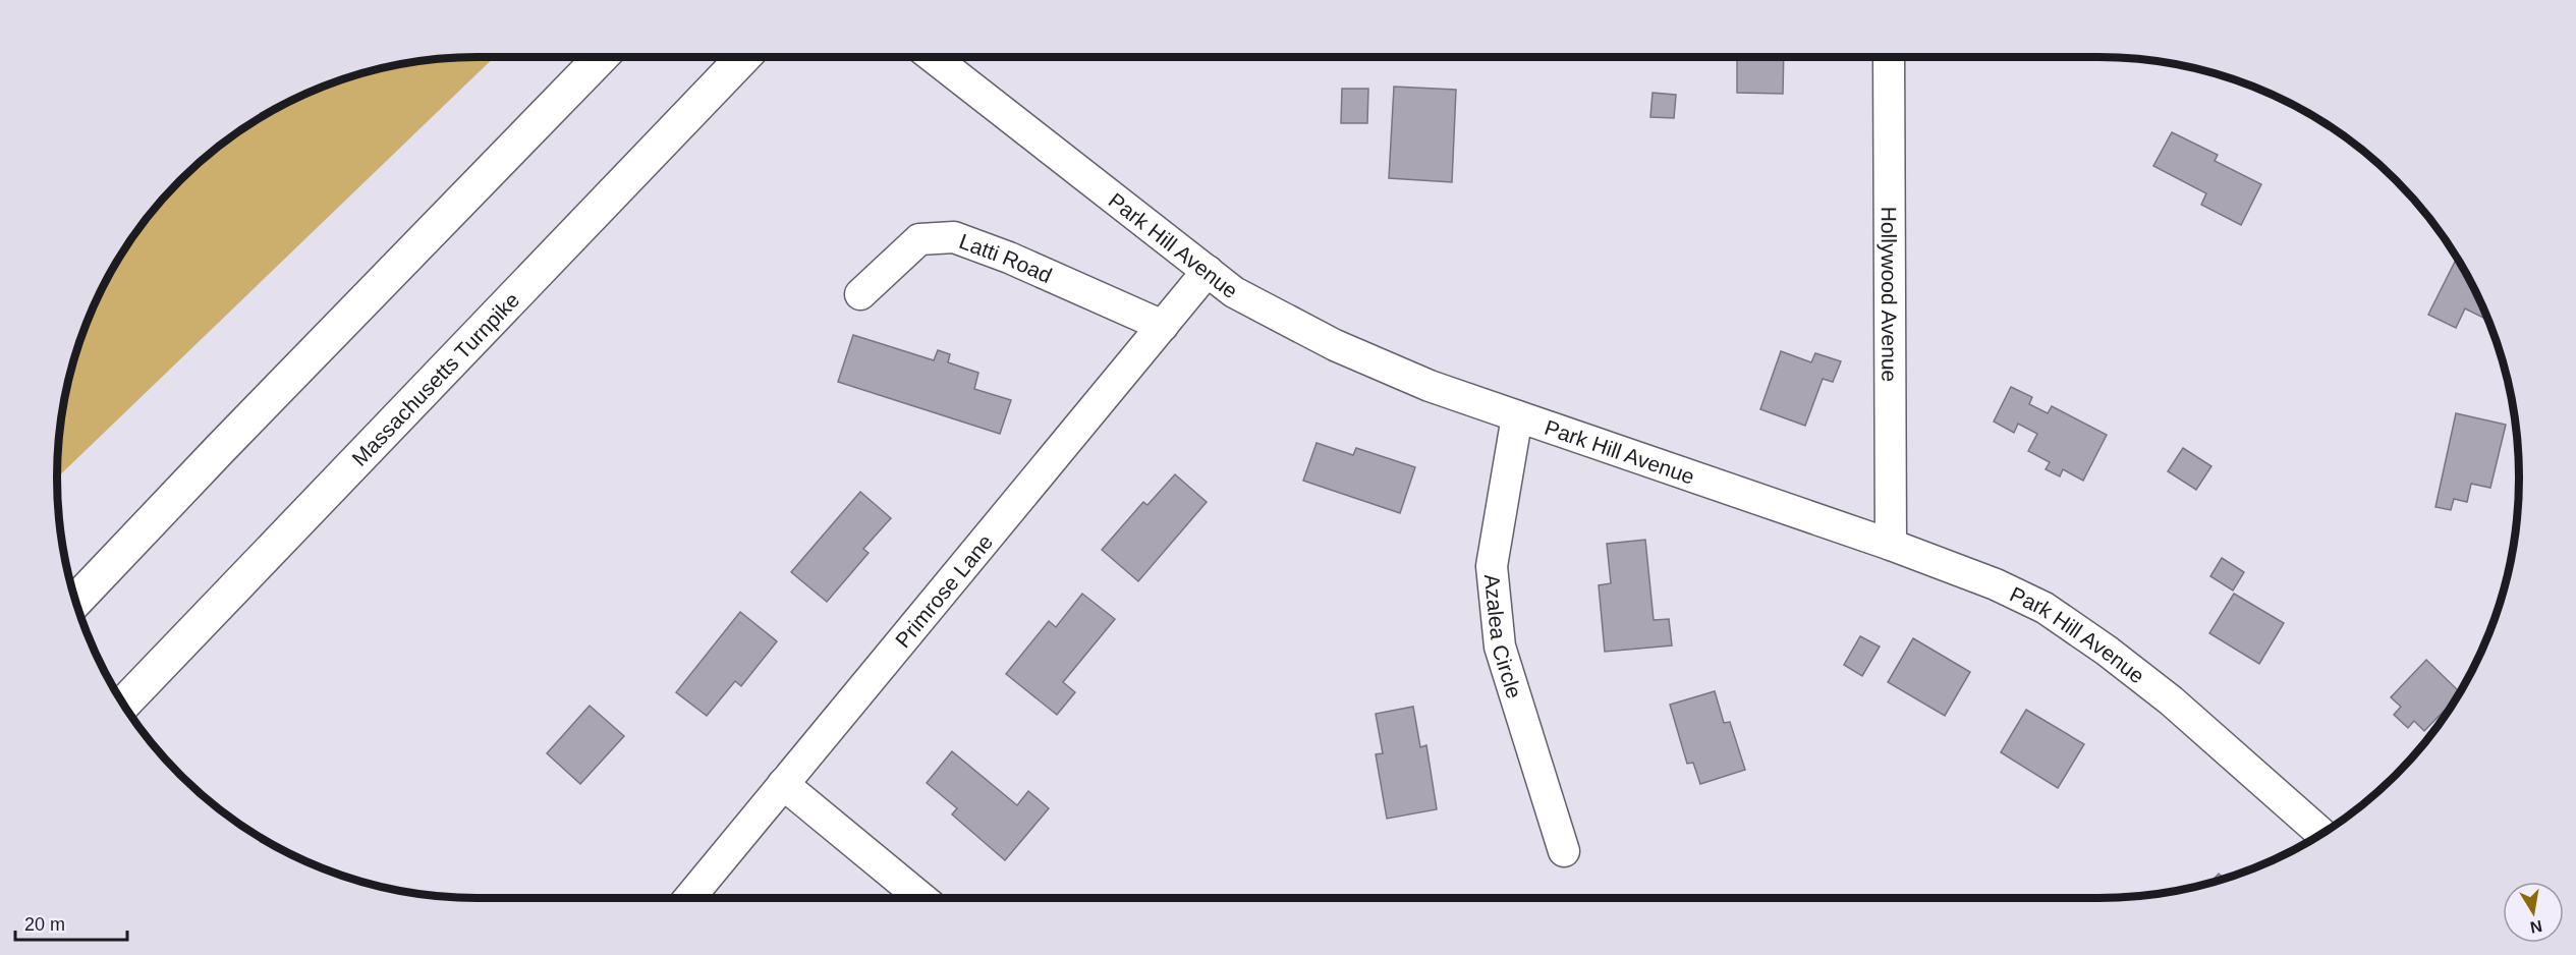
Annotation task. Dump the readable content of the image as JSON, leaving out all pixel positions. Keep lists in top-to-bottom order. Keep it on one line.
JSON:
{"streets":{"highway":["Massachusetts Turnpike"],"street":["Park Hill Avenue","Latti Road","Hollywood Avenue","Primrose Lane","Azalea Circle"]},"crossings":[["Park Hill Avenue","Hollywood Avenue"],["Park Hill Avenue","Primrose Lane"],["Park Hill Avenue","Azalea Circle"],["Latti Road","Primrose Lane"]],"scale_bar":"20 m","north":"bottom"}
